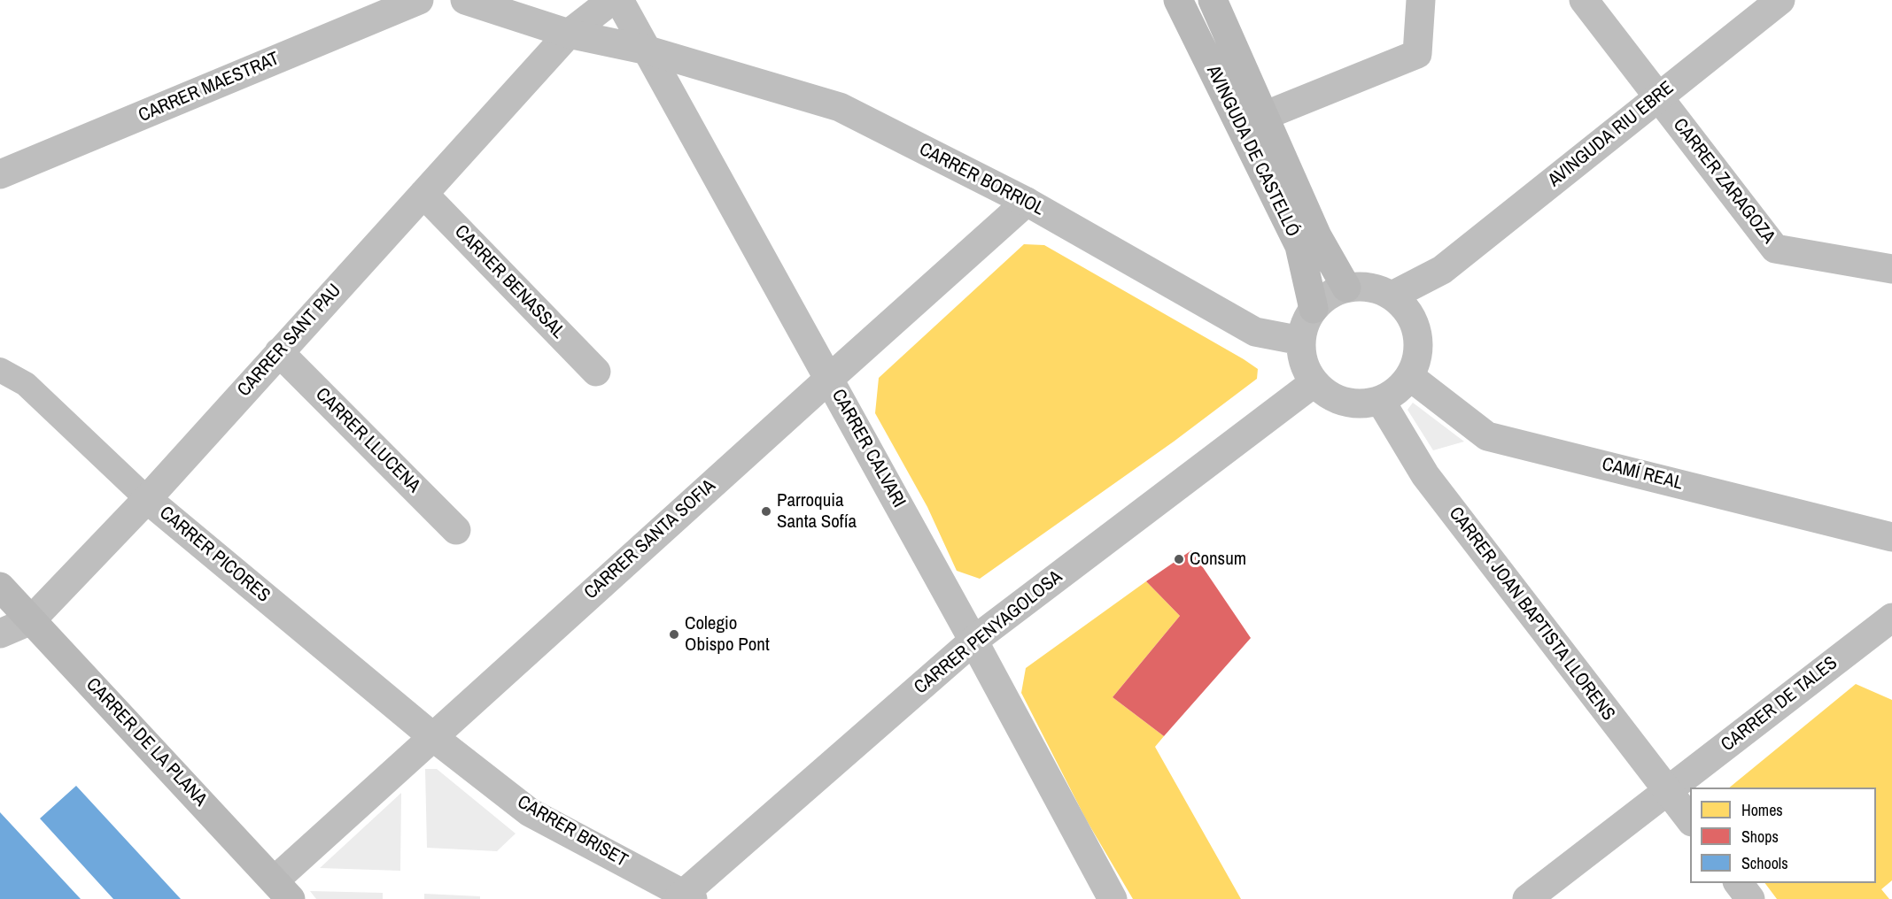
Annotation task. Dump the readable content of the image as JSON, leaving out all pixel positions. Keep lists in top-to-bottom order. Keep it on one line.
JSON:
{"streets":{"main road":["AVINGUDA DE CASTELLÓ","CARRER DE LA PLANA"],"street":["CARRER MAESTRAT","AVINGUDA RIU EBRE","CARRER BORRIOL","CARRER ZARAGOZA","CARRER BENASSAL","CARRER SANT PAU","CARRER LLUCENA","CARRER CALVARI","CAMÍ REAL","CARRER SANTA SOFIA","CARRER PICORES","CARRER JOAN BAPTISTA LLORENS","CARRER PENYAGOLOSA","CARRER DE TALES","CARRER BRISET"]},"crossings":[["AVINGUDA RIU EBRE","AVINGUDA DE CASTELLÓ"],["AVINGUDA RIU EBRE","CARRER BORRIOL"],["AVINGUDA RIU EBRE","CARRER ZARAGOZA"],["AVINGUDA RIU EBRE","CAMÍ REAL"],["AVINGUDA RIU EBRE","CARRER JOAN BAPTISTA LLORENS"],["AVINGUDA RIU EBRE","CARRER PENYAGOLOSA"],["AVINGUDA DE CASTELLÓ","CARRER BORRIOL"],["AVINGUDA DE CASTELLÓ","CAMÍ REAL"],["AVINGUDA DE CASTELLÓ","CARRER JOAN BAPTISTA LLORENS"],["AVINGUDA DE CASTELLÓ","CARRER PENYAGOLOSA"],["CARRER BORRIOL","CARRER SANT PAU"],["CARRER BORRIOL","CARRER CALVARI"],["CARRER BORRIOL","CAMÍ REAL"],["CARRER BORRIOL","CARRER SANTA SOFIA"],["CARRER BORRIOL","CARRER JOAN BAPTISTA LLORENS"],["CARRER BORRIOL","CARRER PENYAGOLOSA"],["CARRER BENASSAL","CARRER SANT PAU"],["CARRER SANT PAU","CARRER LLUCENA"],["CARRER SANT PAU","CARRER PICORES"],["CARRER SANT PAU","CARRER DE LA PLANA"],["CARRER CALVARI","CARRER SANTA SOFIA"],["CARRER CALVARI","CARRER PENYAGOLOSA"],["CAMÍ REAL","CARRER JOAN BAPTISTA LLORENS"],["CAMÍ REAL","CARRER PENYAGOLOSA"],["CARRER SANTA SOFIA","CARRER PICORES"],["CARRER SANTA SOFIA","CARRER DE LA PLANA"],["CARRER SANTA SOFIA","CARRER BRISET"],["CARRER PICORES","CARRER BRISET"],["CARRER JOAN BAPTISTA LLORENS","CARRER PENYAGOLOSA"],["CARRER JOAN BAPTISTA LLORENS","CARRER DE TALES"],["CARRER PENYAGOLOSA","CARRER BRISET"]],"places":["Parroquia Santa Sofía","Consum","Colegio Obispo Pont"],"legend":["Homes","Shops","Schools"]}
